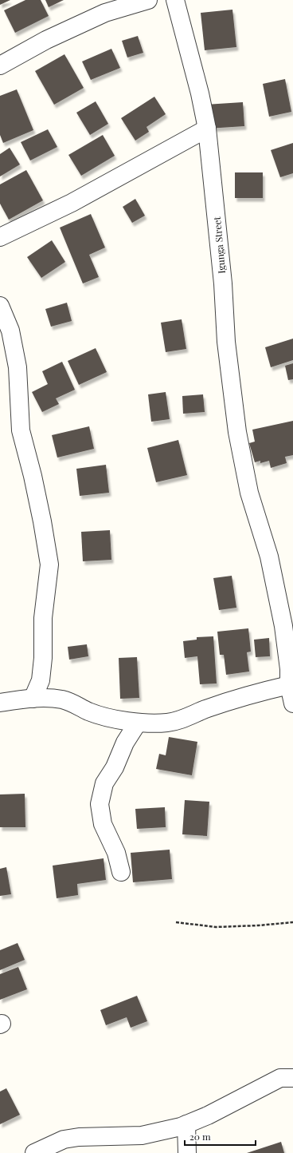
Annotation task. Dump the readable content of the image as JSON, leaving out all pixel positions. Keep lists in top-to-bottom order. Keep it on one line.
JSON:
{"streets":{"street":["Igunga Street"]},"scale_bar":"20 m"}
